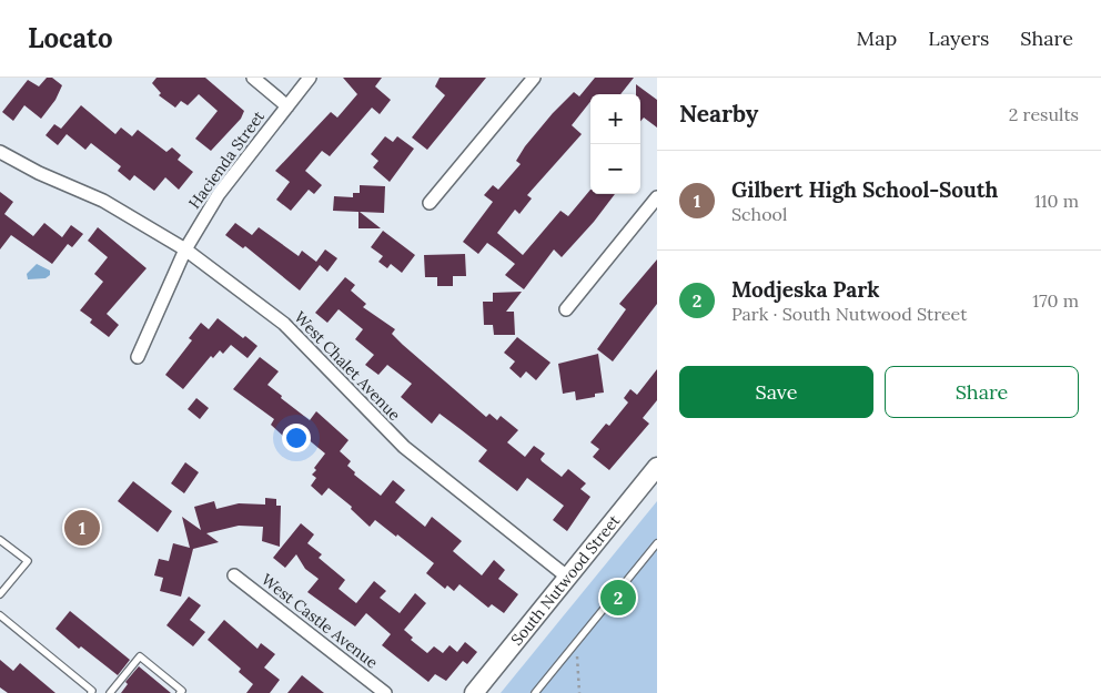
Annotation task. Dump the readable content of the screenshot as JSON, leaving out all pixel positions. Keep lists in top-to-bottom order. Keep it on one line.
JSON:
{"streets":{"street":["Hacienda Street","West Chalet Avenue","South Nutwood Street","West Castle Avenue"]},"crossings":[["Hacienda Street","West Chalet Avenue"],["West Chalet Avenue","South Nutwood Street"]],"page":{"header":"Locato","nav":["Map","Layers","Share"],"heading":["Nearby","2 results"],"map_buttons":["+","−"],"list":[{"mark":"1","name":"Gilbert High School-South","note":"School","value":"110 m"},{"mark":"2","name":"Modjeska Park","note":"Park · South Nutwood Street","value":"170 m"}],"buttons":["Save","Share"],"pins":["1","2"]}}
